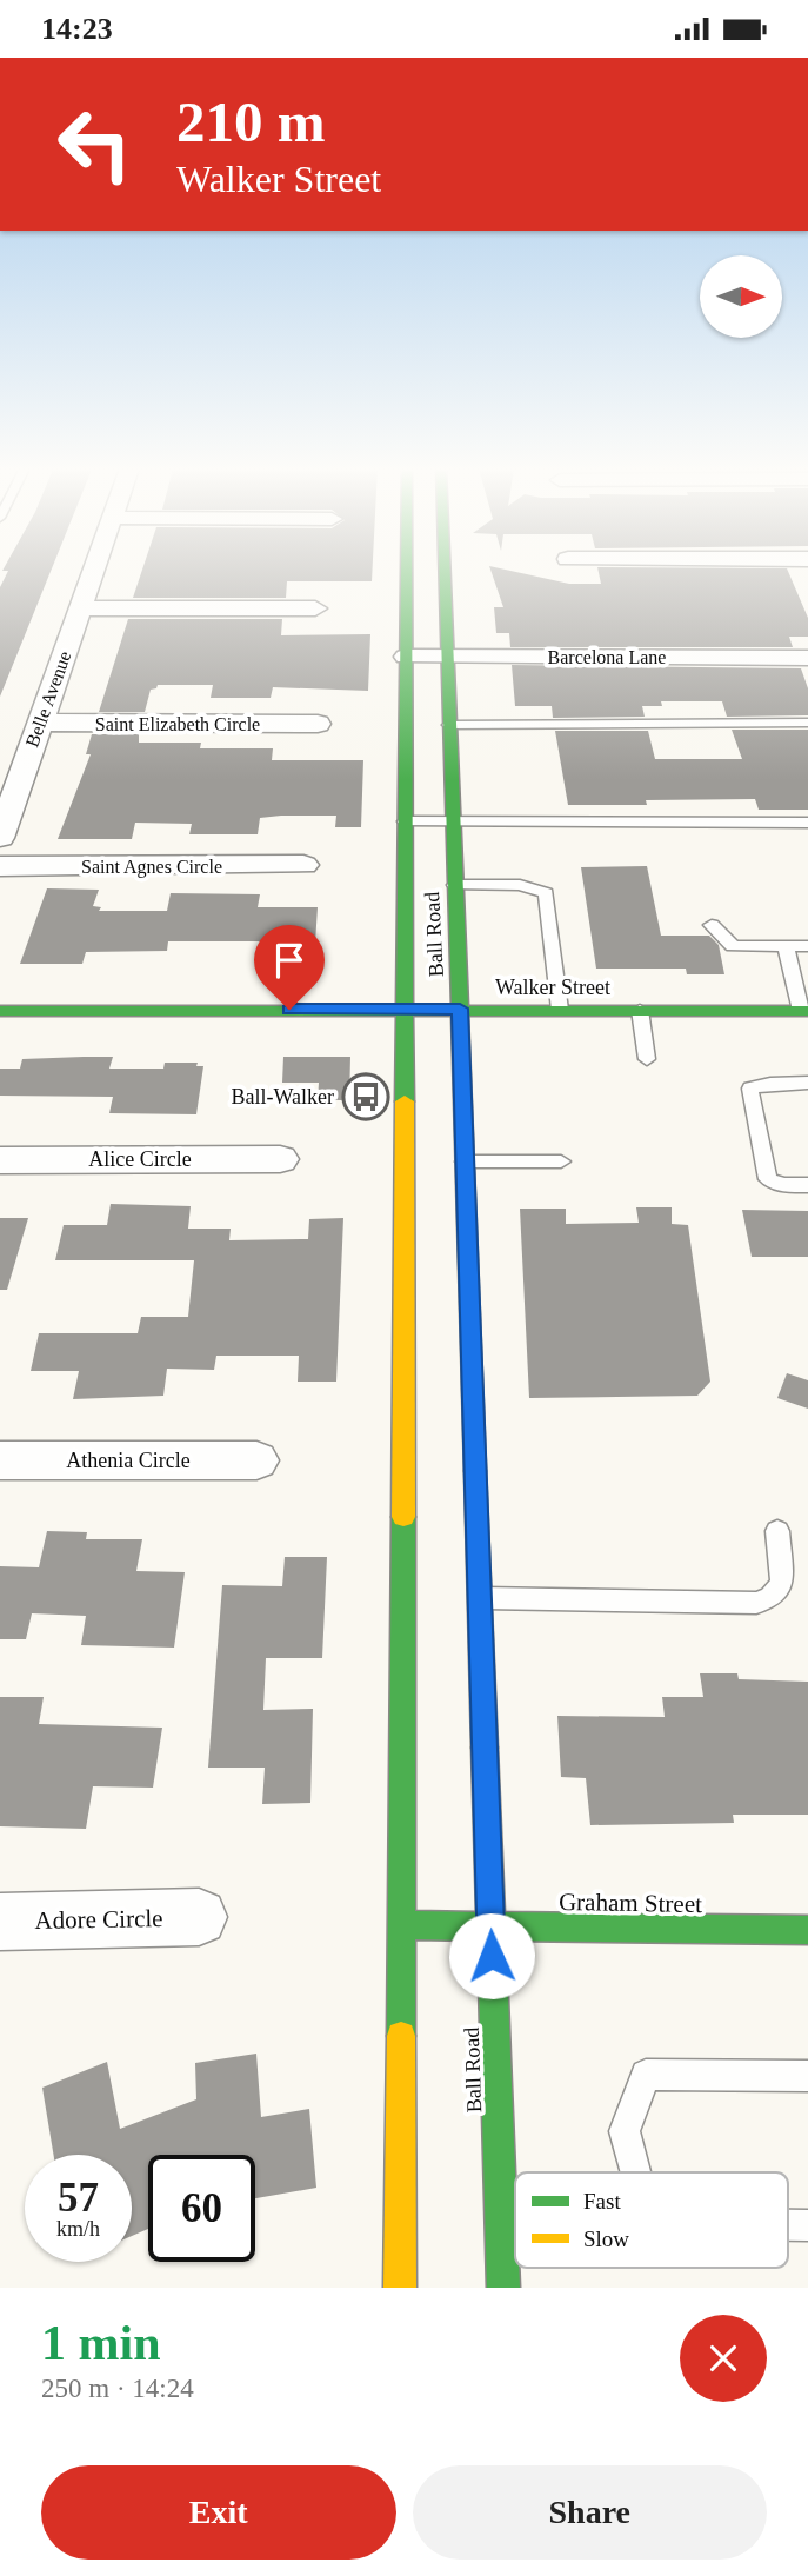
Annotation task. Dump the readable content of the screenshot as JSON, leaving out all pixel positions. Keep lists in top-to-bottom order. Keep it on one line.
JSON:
{"streets":{"main road":["Ball Road","Walker Street","Graham Street"],"street":["Barcelona Lane","Belle Avenue","Saint Elizabeth Circle","Saint Agnes Circle","Alice Circle","Athenia Circle","Adore Circle"]},"crossings":[["Barcelona Lane","Ball Road"],["Belle Avenue","Saint Elizabeth Circle"],["Ball Road","Walker Street"],["Ball Road","Graham Street"]],"places":{"bus stop":["Ball-Walker"]},"legend":["Fast","Slow"],"north":"right","page":{"status":"14:23","turn":["210 m","Walker Street"],"speed":"57 km/h","limit":"60","heading":["1 min","250 m · 14:24"],"buttons":["Exit","Share"]}}
